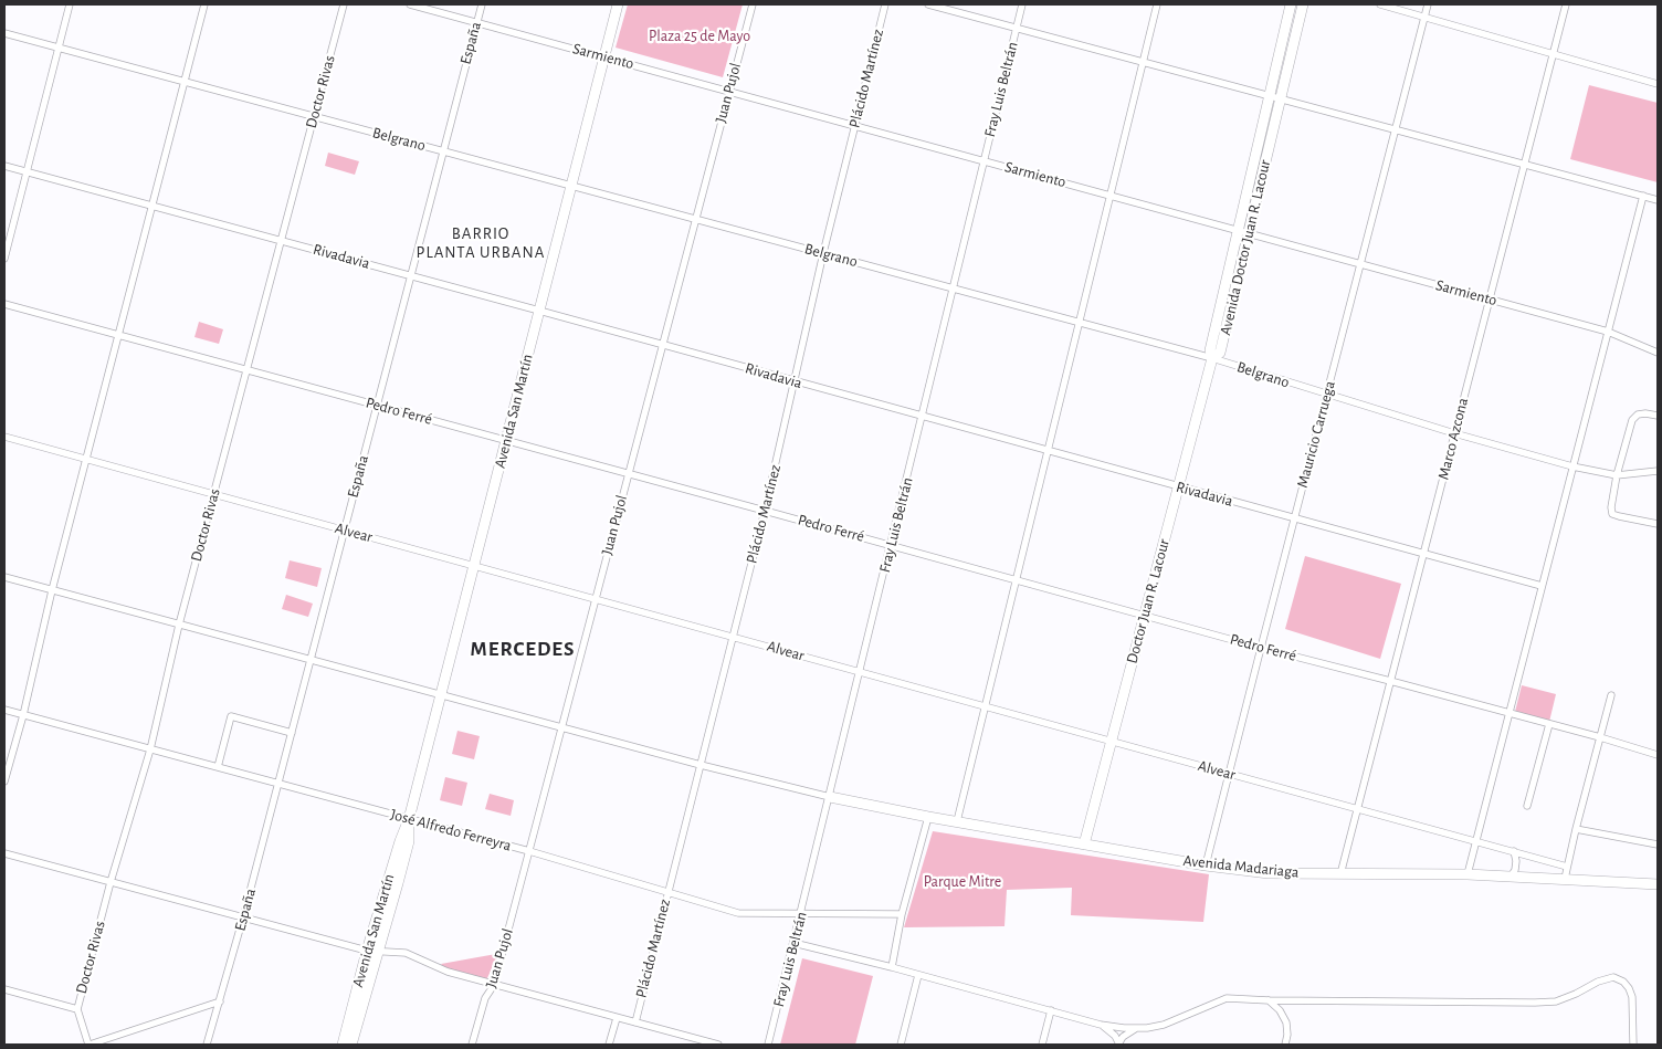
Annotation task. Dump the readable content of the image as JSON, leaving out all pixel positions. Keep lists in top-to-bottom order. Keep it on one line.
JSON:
{"streets":{"street":["España","Sarmiento","Plácido Martínez","Fray Luis Beltrán","Doctor Rivas","Juan Pujol","Belgrano","Avenida Doctor Juan R. Lacour","Rivadavia","Pedro Ferré","Avenida San Martín","Mauricio Carruega","Marco Azcona","Alvear","Doctor Juan R. Lacour","José Alfredo Ferreyra","Avenida Madariaga"]},"crossings":[["España","Sarmiento"],["España","Belgrano"],["España","Rivadavia"],["España","Pedro Ferré"],["España","Alvear"],["España","José Alfredo Ferreyra"],["Sarmiento","Plácido Martínez"],["Sarmiento","Fray Luis Beltrán"],["Sarmiento","Juan Pujol"],["Sarmiento","Avenida Doctor Juan R. Lacour"],["Sarmiento","Avenida San Martín"],["Sarmiento","Mauricio Carruega"],["Sarmiento","Marco Azcona"],["Plácido Martínez","Belgrano"],["Plácido Martínez","Rivadavia"],["Plácido Martínez","Pedro Ferré"],["Plácido Martínez","Alvear"],["Plácido Martínez","José Alfredo Ferreyra"],["Fray Luis Beltrán","Belgrano"],["Fray Luis Beltrán","Rivadavia"],["Fray Luis Beltrán","Pedro Ferré"],["Fray Luis Beltrán","Alvear"],["Fray Luis Beltrán","José Alfredo Ferreyra"],["Fray Luis Beltrán","Avenida Madariaga"],["Doctor Rivas","Belgrano"],["Doctor Rivas","Rivadavia"],["Doctor Rivas","Pedro Ferré"],["Doctor Rivas","Alvear"],["Doctor Rivas","José Alfredo Ferreyra"],["Juan Pujol","Belgrano"],["Juan Pujol","Rivadavia"],["Juan Pujol","Pedro Ferré"],["Juan Pujol","Alvear"],["Juan Pujol","José Alfredo Ferreyra"],["Belgrano","Avenida Doctor Juan R. Lacour"],["Belgrano","Avenida San Martín"],["Belgrano","Mauricio Carruega"],["Belgrano","Marco Azcona"],["Belgrano","Doctor Juan R. Lacour"],["Avenida Doctor Juan R. Lacour","Doctor Juan R. Lacour"],["Rivadavia","Avenida San Martín"],["Rivadavia","Mauricio Carruega"],["Rivadavia","Marco Azcona"],["Rivadavia","Doctor Juan R. Lacour"],["Pedro Ferré","Avenida San Martín"],["Pedro Ferré","Mauricio Carruega"],["Pedro Ferré","Marco Azcona"],["Pedro Ferré","Doctor Juan R. Lacour"],["Avenida San Martín","Alvear"],["Avenida San Martín","José Alfredo Ferreyra"],["Mauricio Carruega","Alvear"],["Mauricio Carruega","Avenida Madariaga"],["Marco Azcona","Alvear"],["Marco Azcona","Avenida Madariaga"],["Alvear","Doctor Juan R. Lacour"],["Doctor Juan R. Lacour","Avenida Madariaga"]],"districts":["BARRIO PLANTA URBANA","MERCEDES"],"parks":["Plaza 25 de Mayo","Parque Mitre"]}
